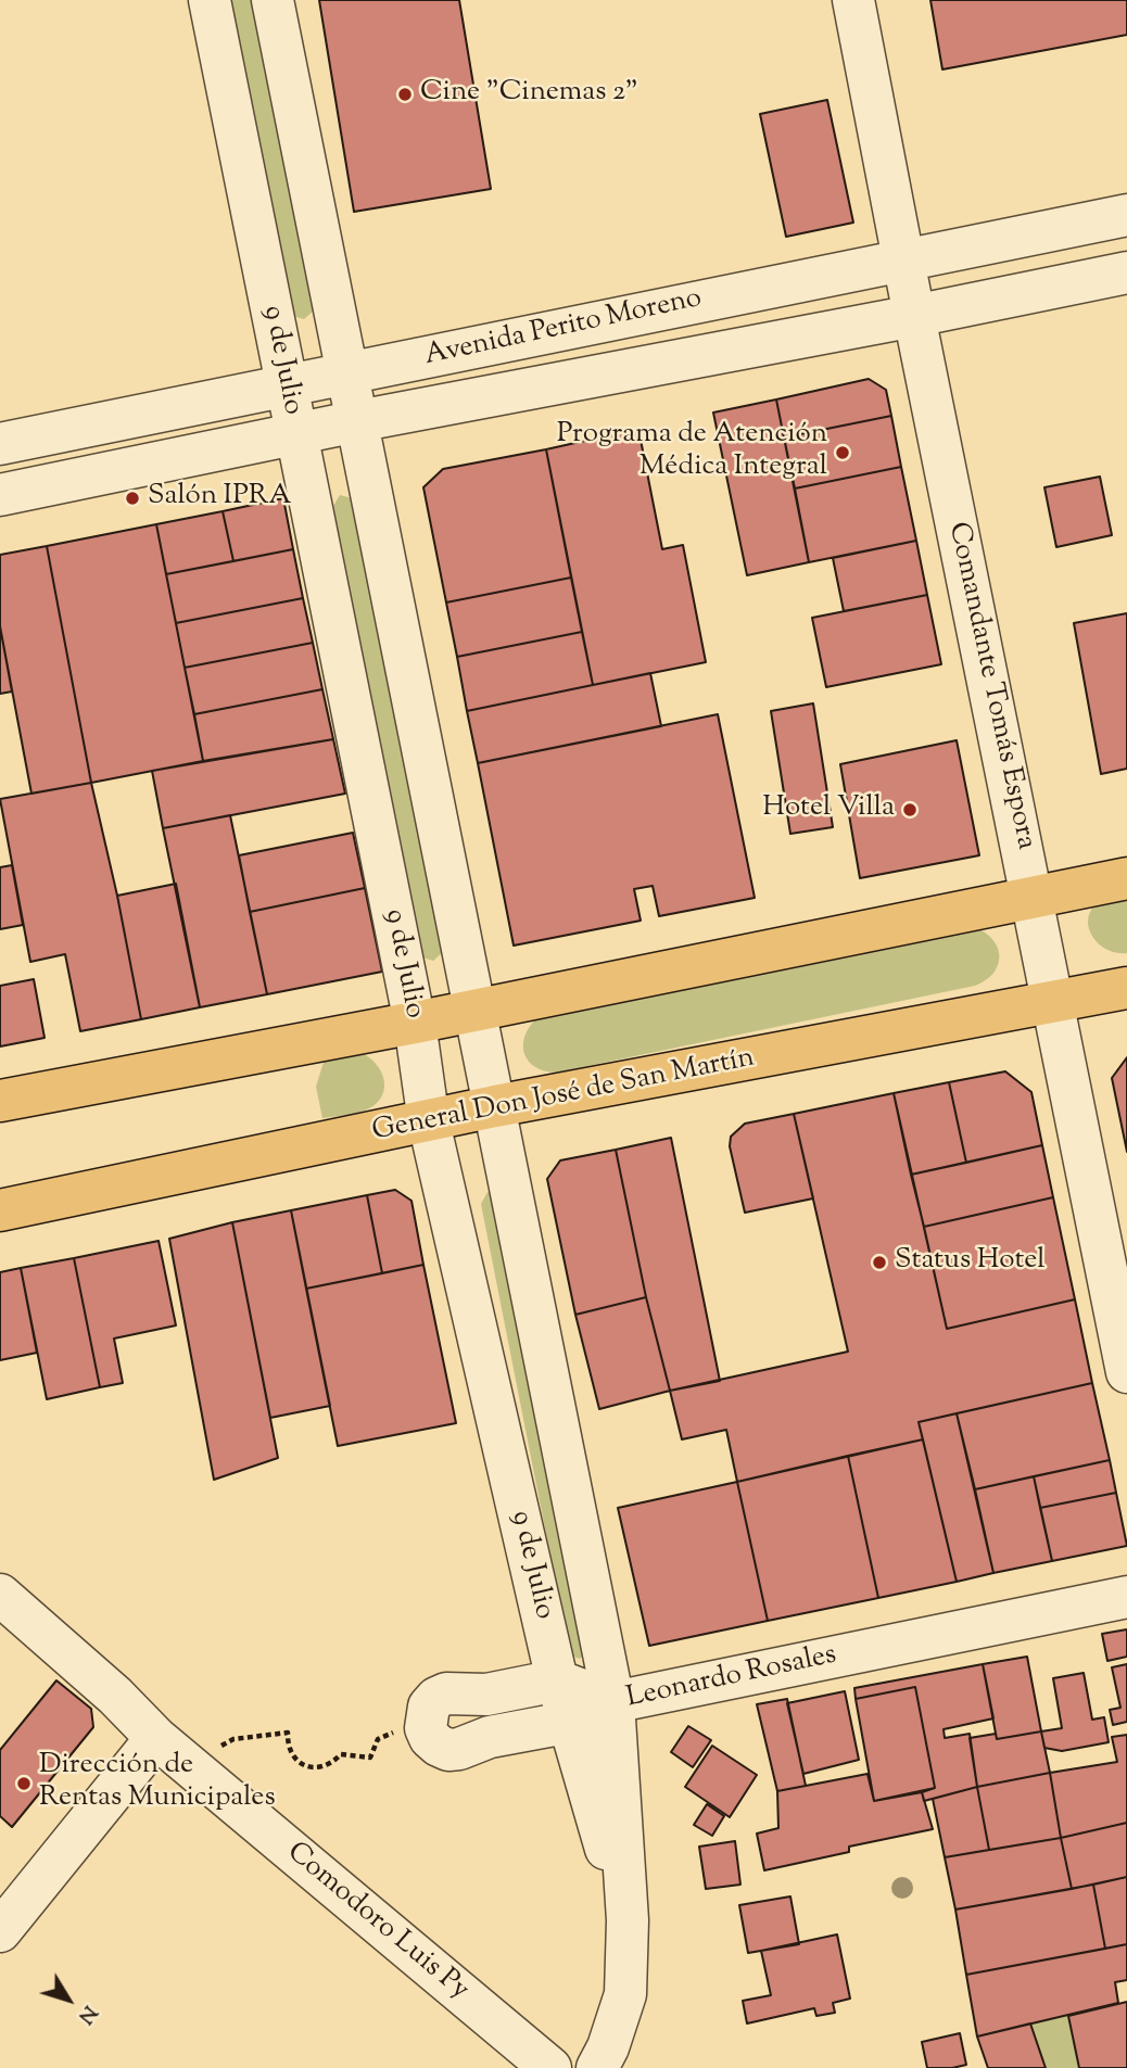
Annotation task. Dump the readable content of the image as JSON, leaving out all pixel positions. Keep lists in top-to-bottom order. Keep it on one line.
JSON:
{"streets":{"main road":["General Don José de San Martín"],"street":["Avenida Perito Moreno","9 de Julio","Comandante Tomás Espora","Leonardo Rosales","Comodoro Luis Py"]},"crossings":[["Avenida Perito Moreno","9 de Julio"],["Avenida Perito Moreno","Comandante Tomás Espora"],["9 de Julio","General Don José de San Martín"],["9 de Julio","Leonardo Rosales"],["Comandante Tomás Espora","General Don José de San Martín"]],"places":["Cine \"Cinemas 2\"","Programa de Atención Médica Integral","Salón IPRA","Hotel Villa","Status Hotel","Dirección de Rentas Municipales"],"north":"bottom right"}
